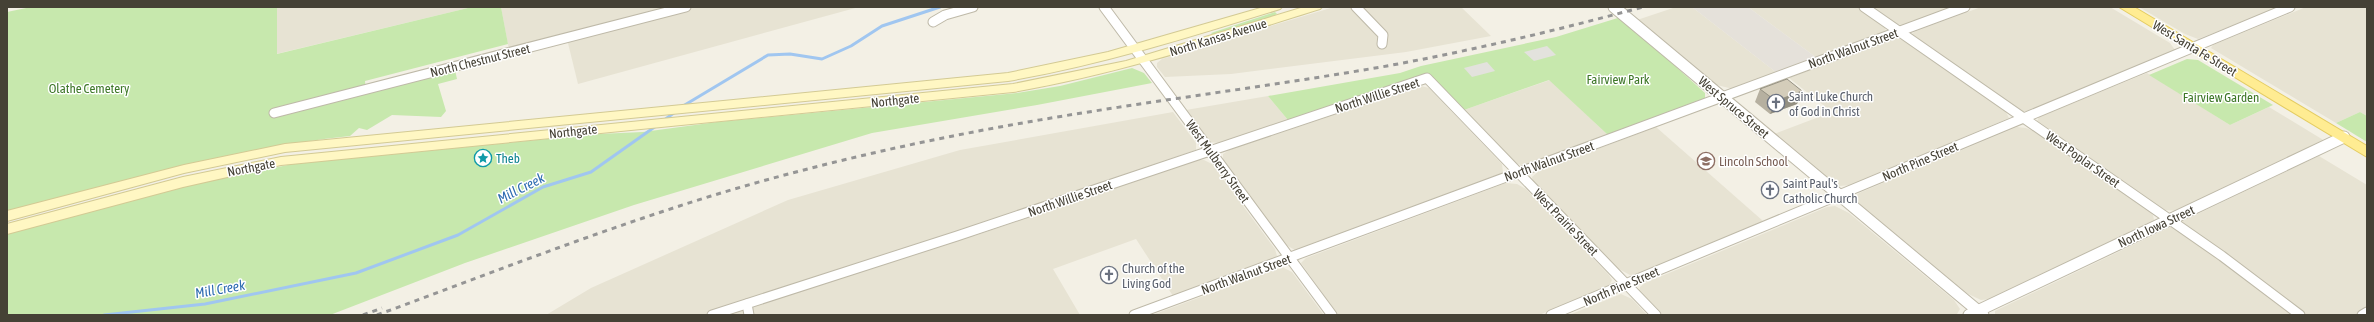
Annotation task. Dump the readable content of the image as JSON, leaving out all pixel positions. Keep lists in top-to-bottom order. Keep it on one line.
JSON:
{"streets":{"main road":["North Kansas Avenue","West Santa Fe Street","Northgate"],"street":["North Walnut Street","North Chestnut Street","North Willie Street","West Spruce Street","West Poplar Street","West Mulberry Street","North Pine Street","West Prairie Street","North Iowa Street"]},"crossings":[["North Kansas Avenue","Northgate"],["North Kansas Avenue","West Mulberry Street"],["North Walnut Street","West Spruce Street"],["North Walnut Street","West Poplar Street"],["North Walnut Street","West Mulberry Street"],["North Walnut Street","West Prairie Street"],["West Santa Fe Street","North Pine Street"],["West Santa Fe Street","North Iowa Street"],["North Willie Street","West Mulberry Street"],["North Willie Street","West Prairie Street"],["Northgate","West Mulberry Street"],["West Spruce Street","North Pine Street"],["West Spruce Street","North Iowa Street"],["West Poplar Street","North Pine Street"],["West Poplar Street","North Iowa Street"],["North Pine Street","West Prairie Street"]],"water":["Mill Creek"],"parks":["Fairview Park","Olathe Cemetery","Fairview Garden"],"places":{"church":["Saint Luke Church of God in Christ","Saint Paul's Catholic Church","Church of the Living God"],"place":["Theb"],"school or university":["Lincoln School"]}}
